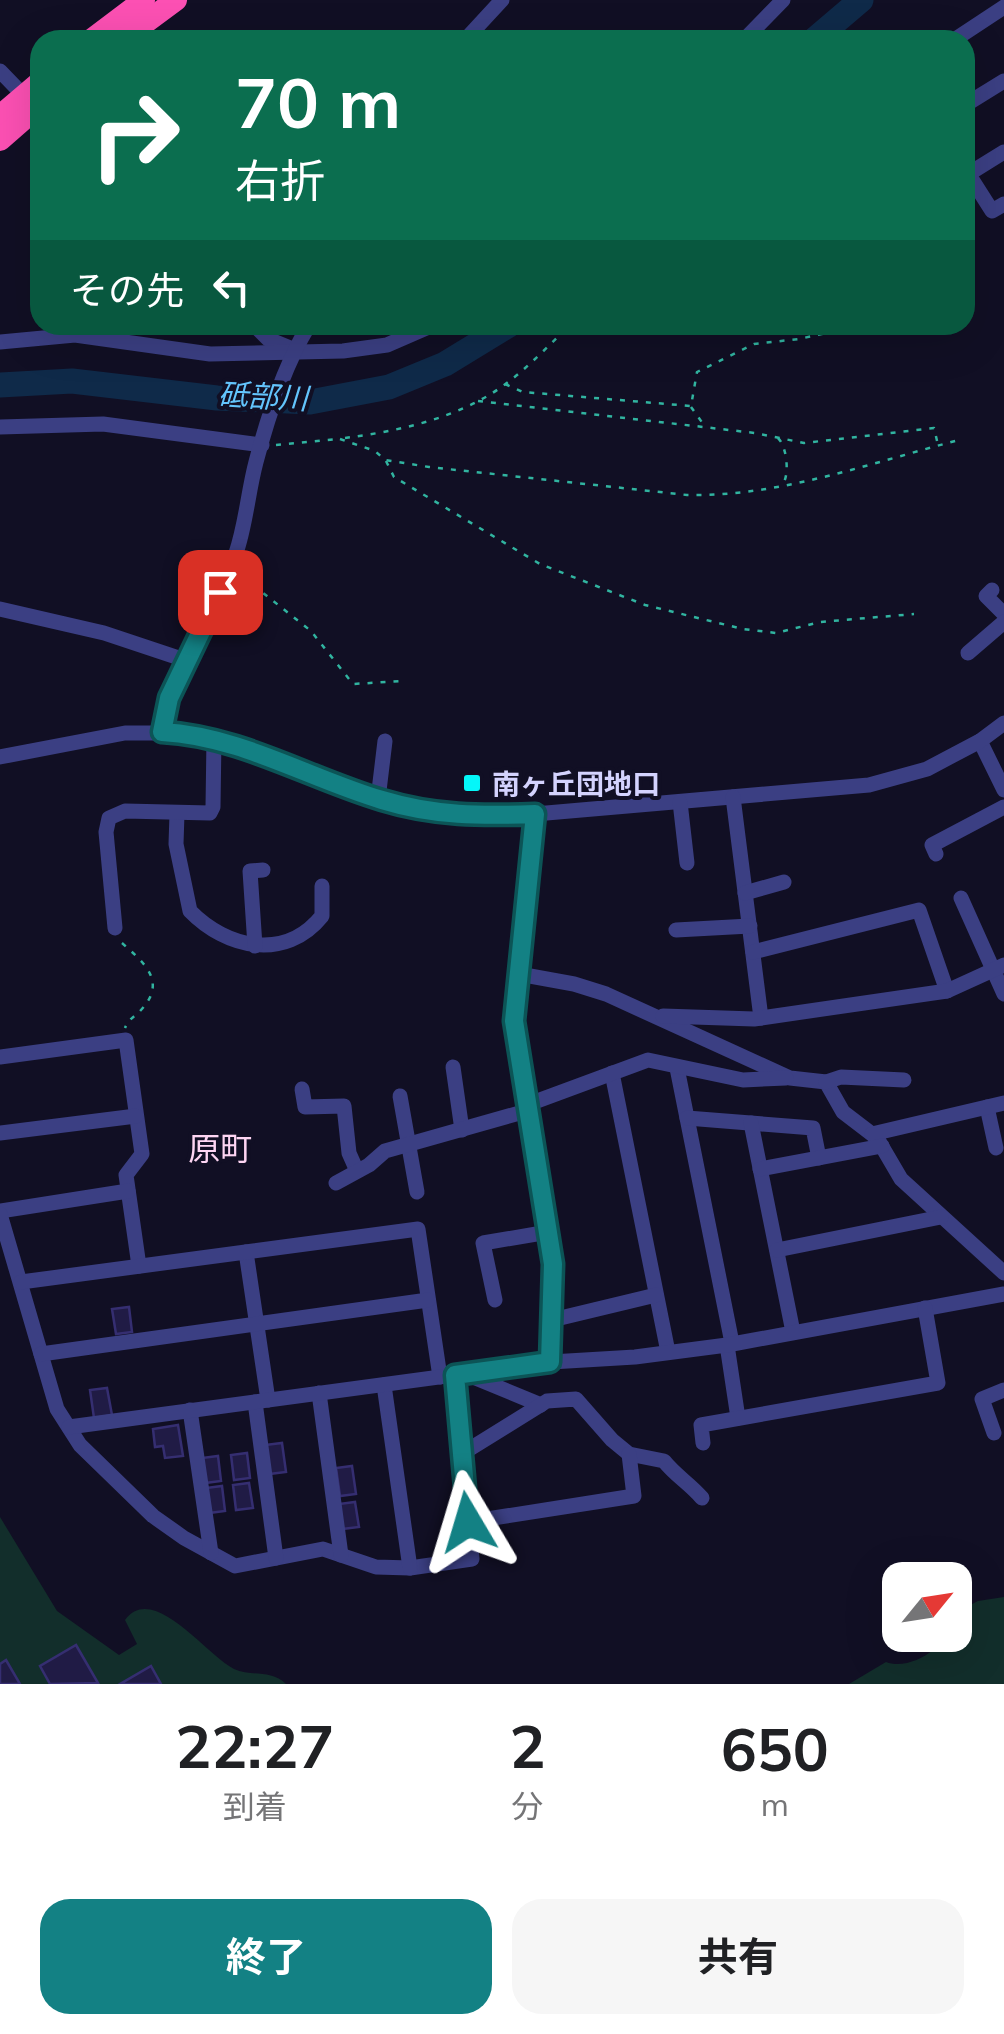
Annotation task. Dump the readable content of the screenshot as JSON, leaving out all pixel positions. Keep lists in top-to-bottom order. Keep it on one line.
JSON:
{"districts":["原町"],"water":["砥部川"],"places":{"transit":["南ヶ丘団地口"]},"north":"top right","page":{"turn":["70 m","右折"],"then":"その先","eta":["22:27","到着","2","分","650","m"],"buttons":["終了","共有"]}}
